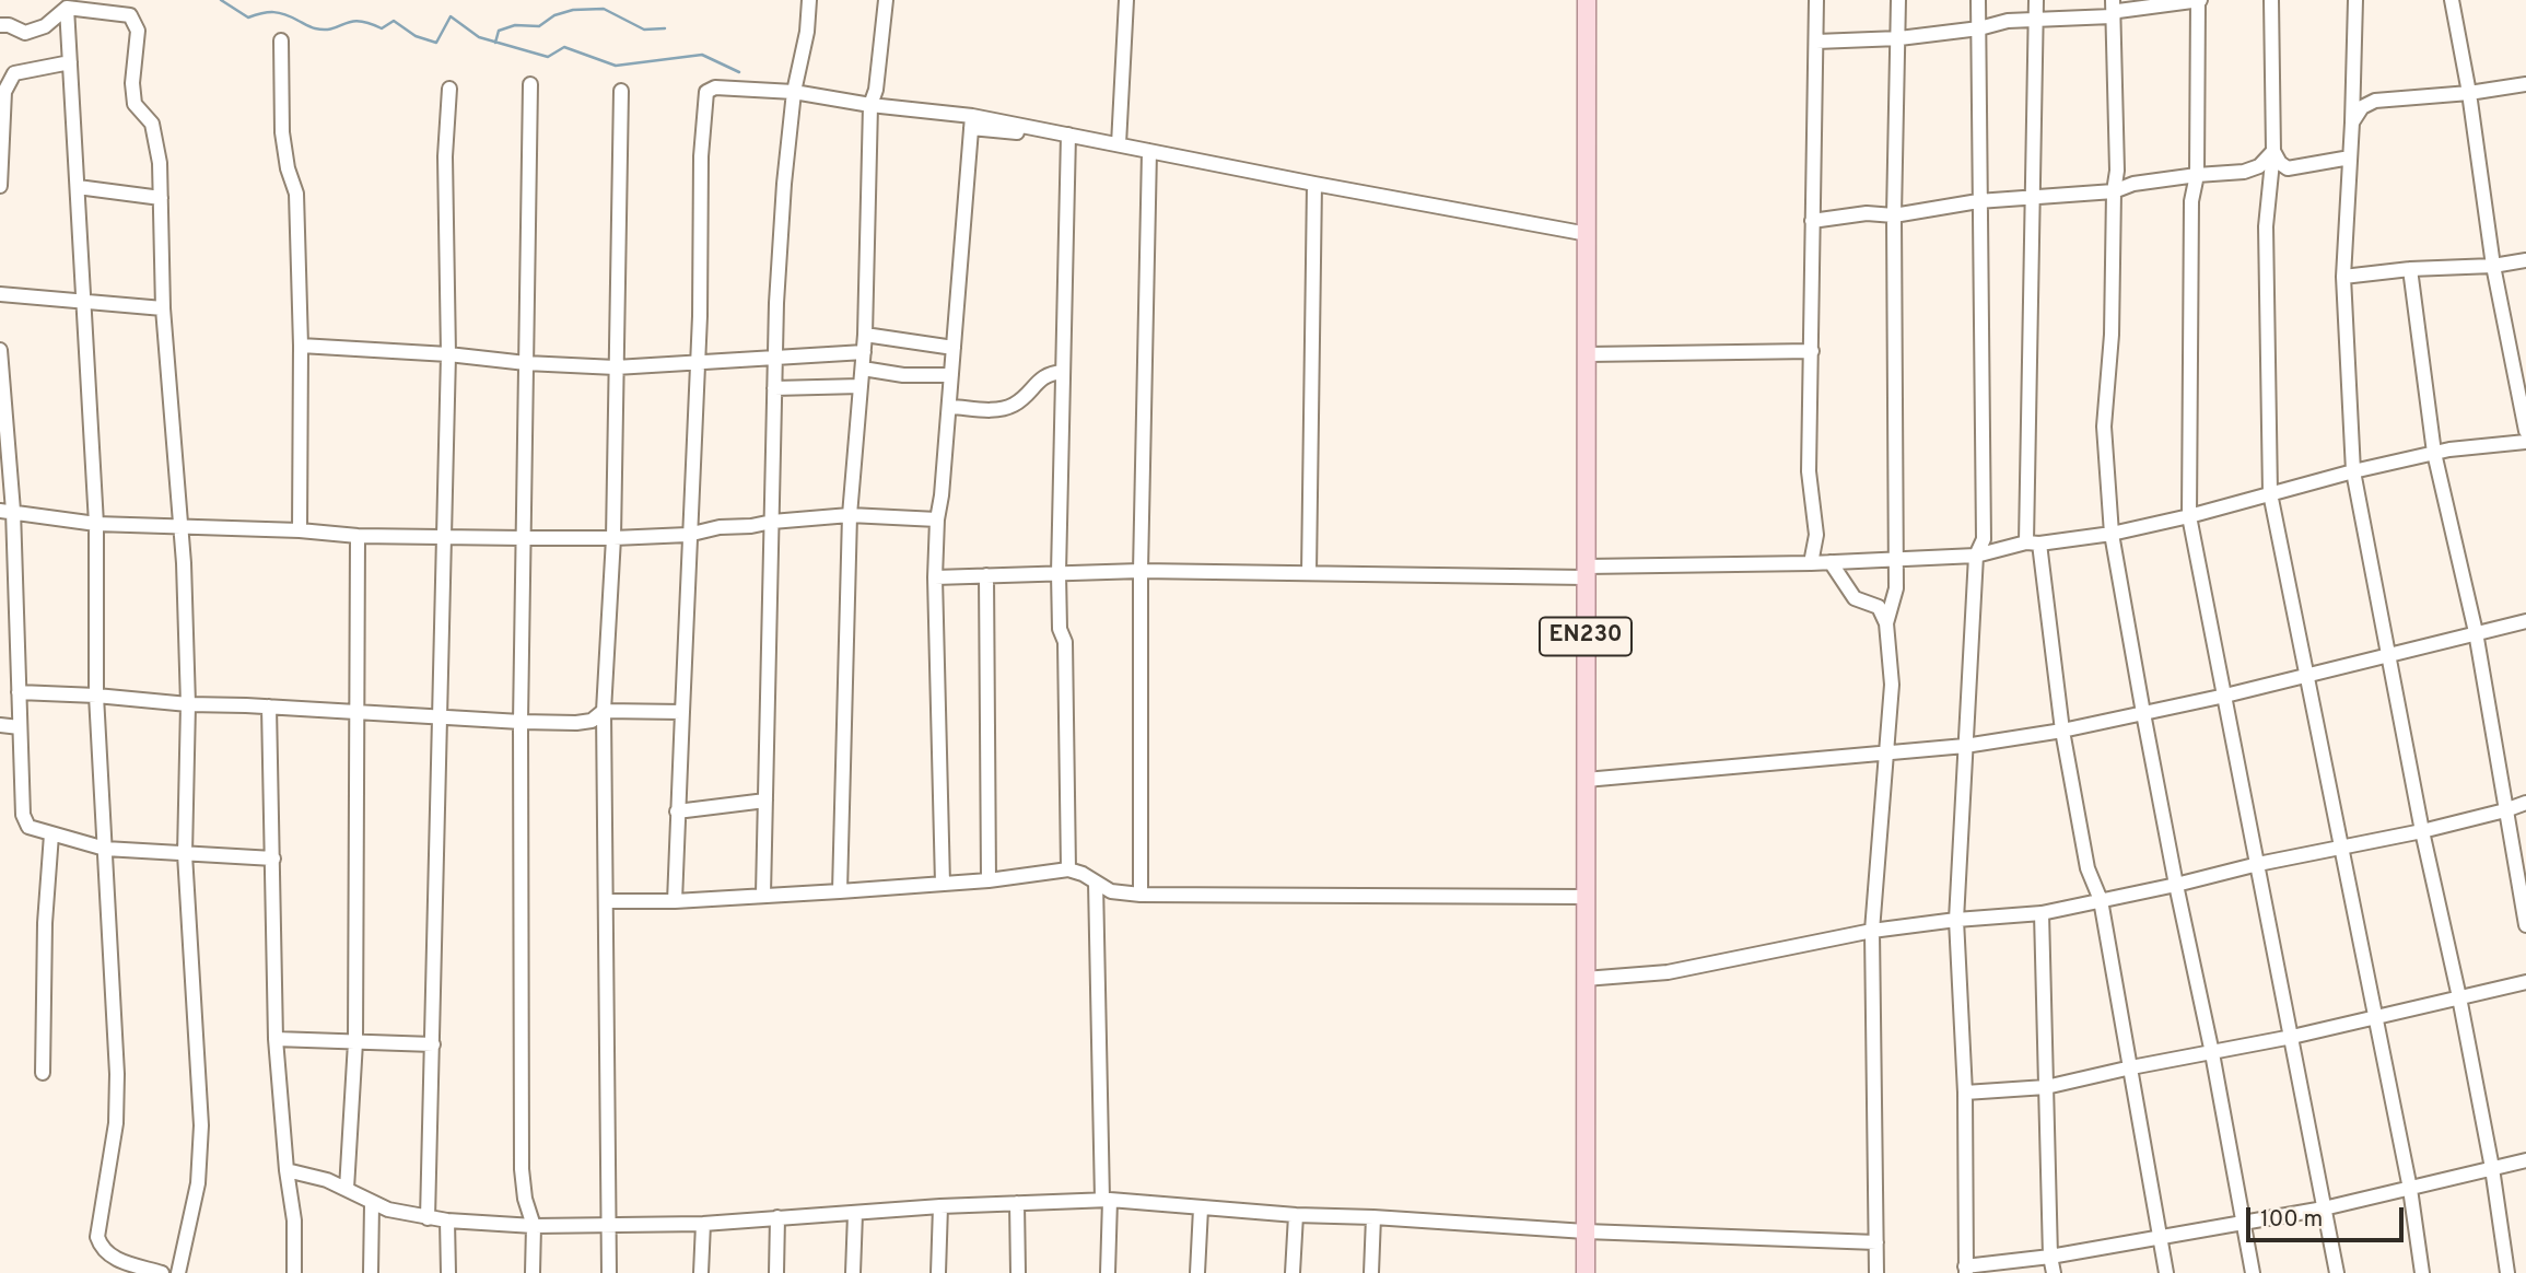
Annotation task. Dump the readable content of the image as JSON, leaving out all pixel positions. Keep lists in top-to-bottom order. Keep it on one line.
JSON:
{"streets":{"main road":["EN230"]},"scale_bar":"100 m"}
